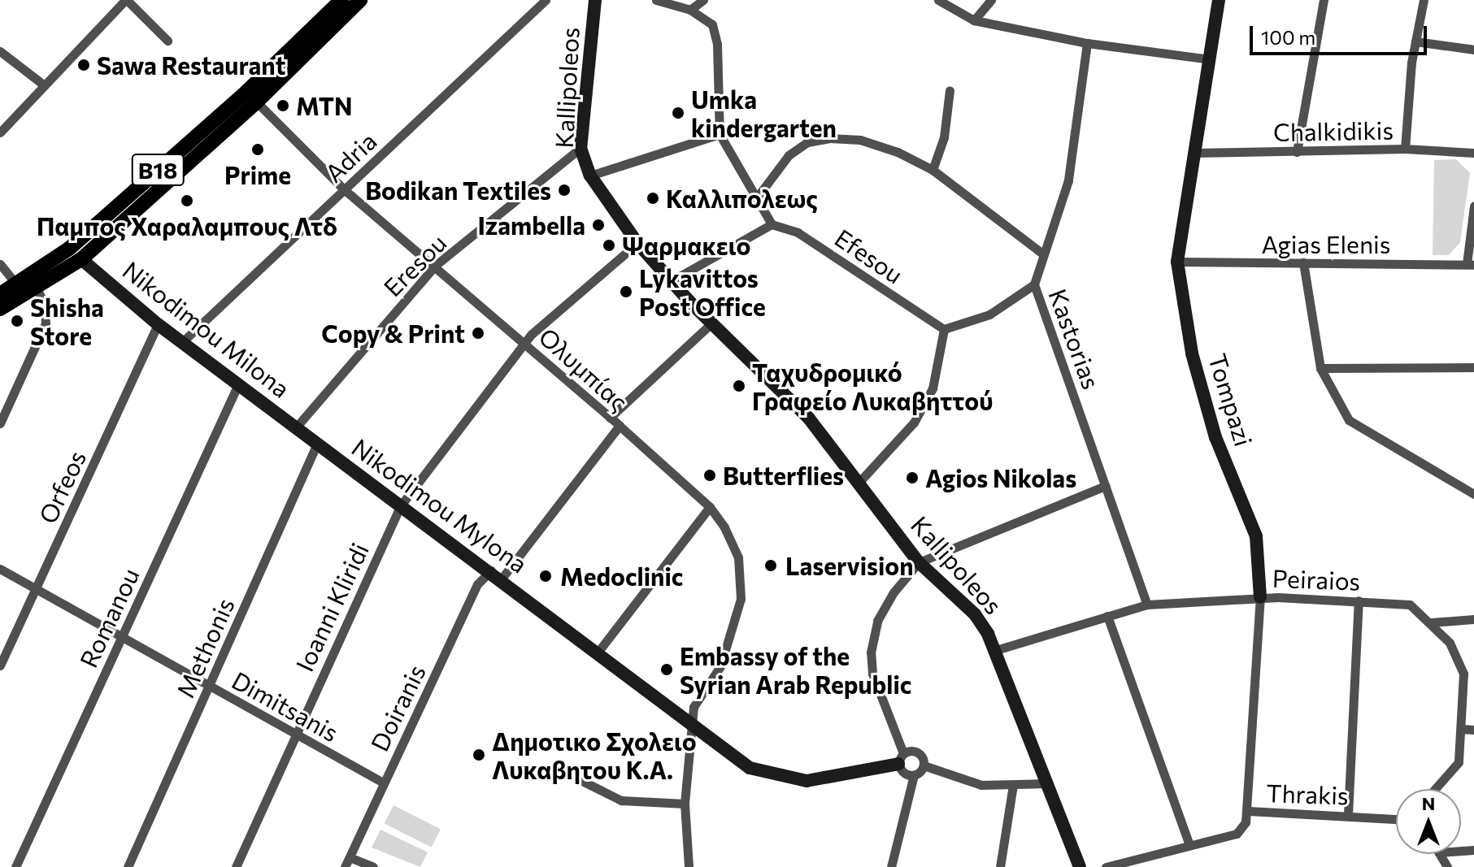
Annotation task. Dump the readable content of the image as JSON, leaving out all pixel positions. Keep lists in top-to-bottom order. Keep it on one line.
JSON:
{"streets":{"main road":["B18"],"street":["Kallipoleos","Chalkidikis","Adria","Agias Elenis","Efesou","Eresou","Nikodimou Milona","Kastorias","Ολυμπίας","Tompazi","Orfeos","Nikodimou Mylona","Peiraios","Ioanni Kliridi","Romanou","Methonis","Dimitsanis","Doiranis","Thrakis"]},"crossings":[["Kallipoleos","Eresou"],["Kallipoleos","Peiraios"],["Kallipoleos","Ioanni Kliridi"],["Chalkidikis","Tompazi"],["Adria","Nikodimou Milona"],["Adria","Ολυμπίας"],["B18","Nikodimou Milona"],["B18","Ολυμπίας"],["Agias Elenis","Tompazi"],["Eresou","Nikodimou Milona"],["Eresou","Ολυμπίας"],["Nikodimou Milona","Orfeos"],["Nikodimou Milona","Nikodimou Mylona"],["Nikodimou Milona","Romanou"],["Nikodimou Milona","Methonis"],["Kastorias","Peiraios"],["Ολυμπίας","Nikodimou Mylona"],["Ολυμπίας","Ioanni Kliridi"],["Ολυμπίας","Doiranis"],["Tompazi","Peiraios"],["Tompazi","Thrakis"],["Orfeos","Dimitsanis"],["Nikodimou Mylona","Ioanni Kliridi"],["Nikodimou Mylona","Methonis"],["Nikodimou Mylona","Doiranis"],["Ioanni Kliridi","Dimitsanis"],["Romanou","Dimitsanis"],["Methonis","Dimitsanis"],["Dimitsanis","Doiranis"]],"places":["Sawa Restaurant","MTN","Umka kindergarten","Prime","Bodikan Textiles","Καλλιπολεως","Παμπος Χαραλαμπους Λτδ","Izambella","Ψαρμακειο","Lykavittos Post Office","Shisha Store","Copy & Print","Ταχυδρομικό Γραφείο Λυκαβηττού","Butterflies","Agios Nikolas","Laservision","Medoclinic","Embassy of the Syrian Arab Republic","Δημοτικο Σχολειο Λυκαβητου Κ.Α."],"scale_bar":"100 m","north":"top"}
